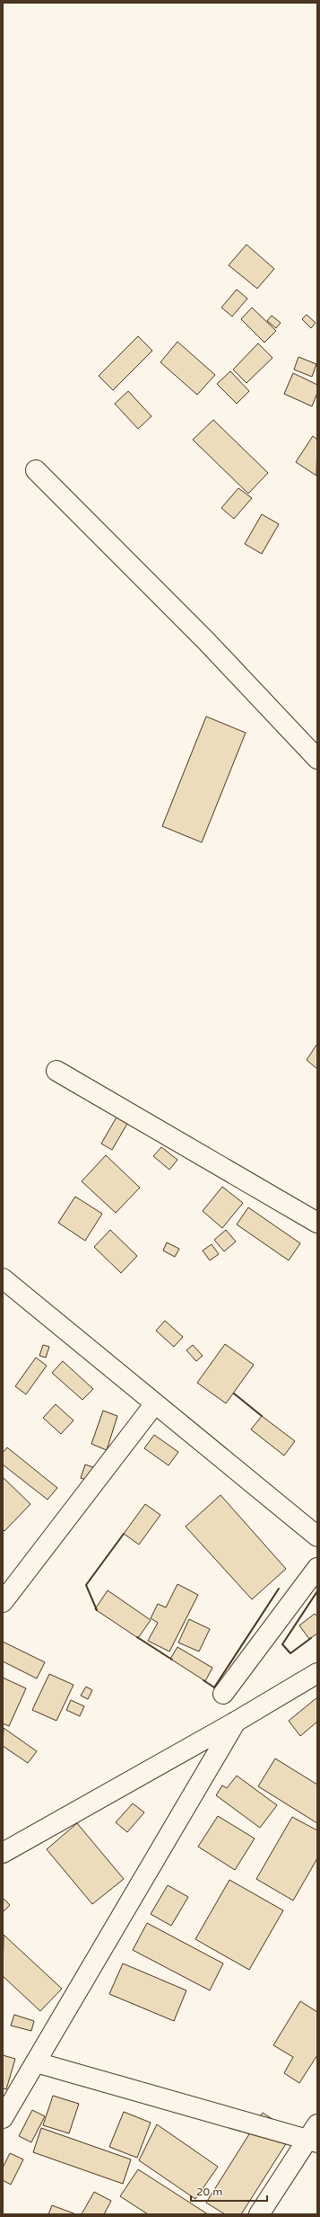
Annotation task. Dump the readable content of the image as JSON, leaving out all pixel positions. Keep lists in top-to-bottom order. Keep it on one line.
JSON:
{"scale_bar":"20 m"}
